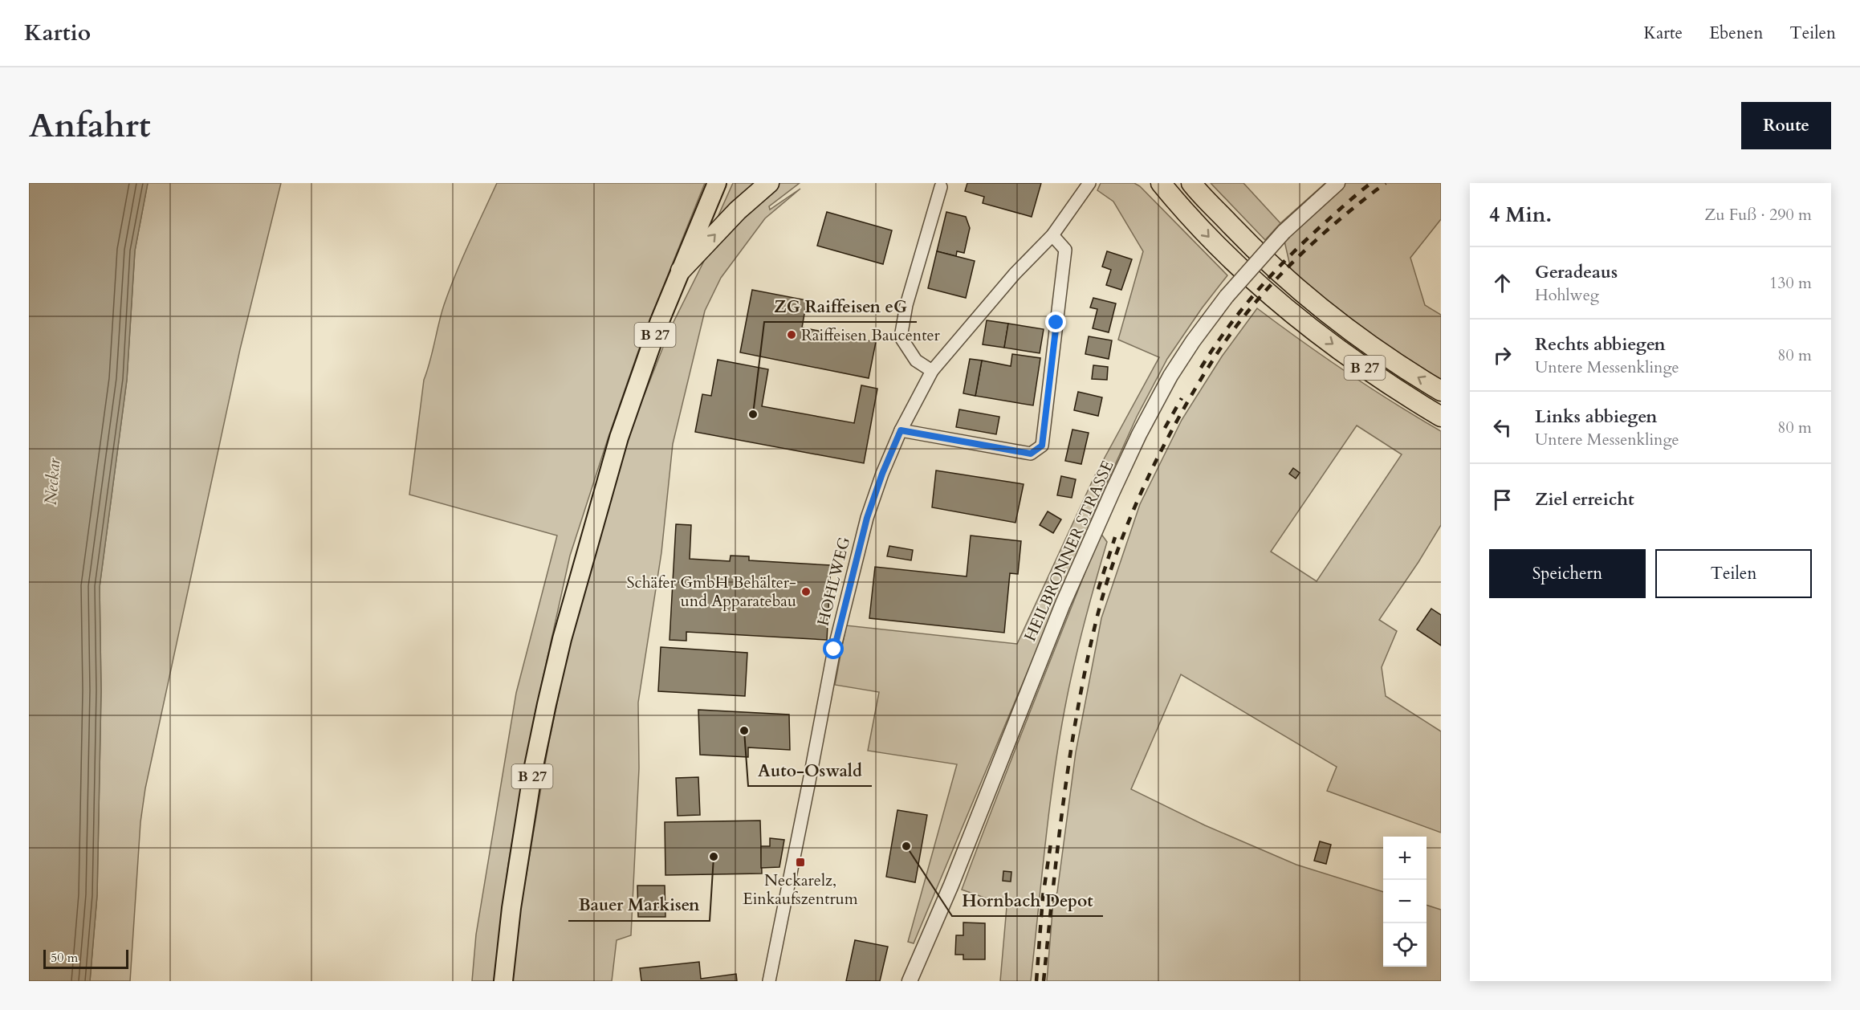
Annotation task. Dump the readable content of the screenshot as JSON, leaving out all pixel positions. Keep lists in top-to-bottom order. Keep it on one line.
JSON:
{"streets":{"highway":["B 27"],"street":["HEILBRONNER STRASSE","HOHLWEG"]},"water":["Neckar"],"places":{"other":["Raiffeisen Baucenter","ZG Raiffeisen eG","Schäfer GmbH Behälter- und Apparatebau","Auto-Oswald","Hornbach Depot","Bauer Markisen"],"transit":["Neckarelz, Einkaufszentrum"]},"scale_bar":"50 m","page":{"header":"Kartio","nav":["Karte","Ebenen","Teilen"],"buttons":["Route",["Speichern","Teilen"]],"title":"Anfahrt","heading":["4 Min.","Zu Fuß · 290 m"],"list":[["Geradeaus","Hohlweg","130 m"],["Rechts abbiegen","Untere Messenklinge","80 m"],["Links abbiegen","Untere Messenklinge","80 m"],"Ziel erreicht"],"map_buttons":["+","−"],"scale":"50 m"}}
